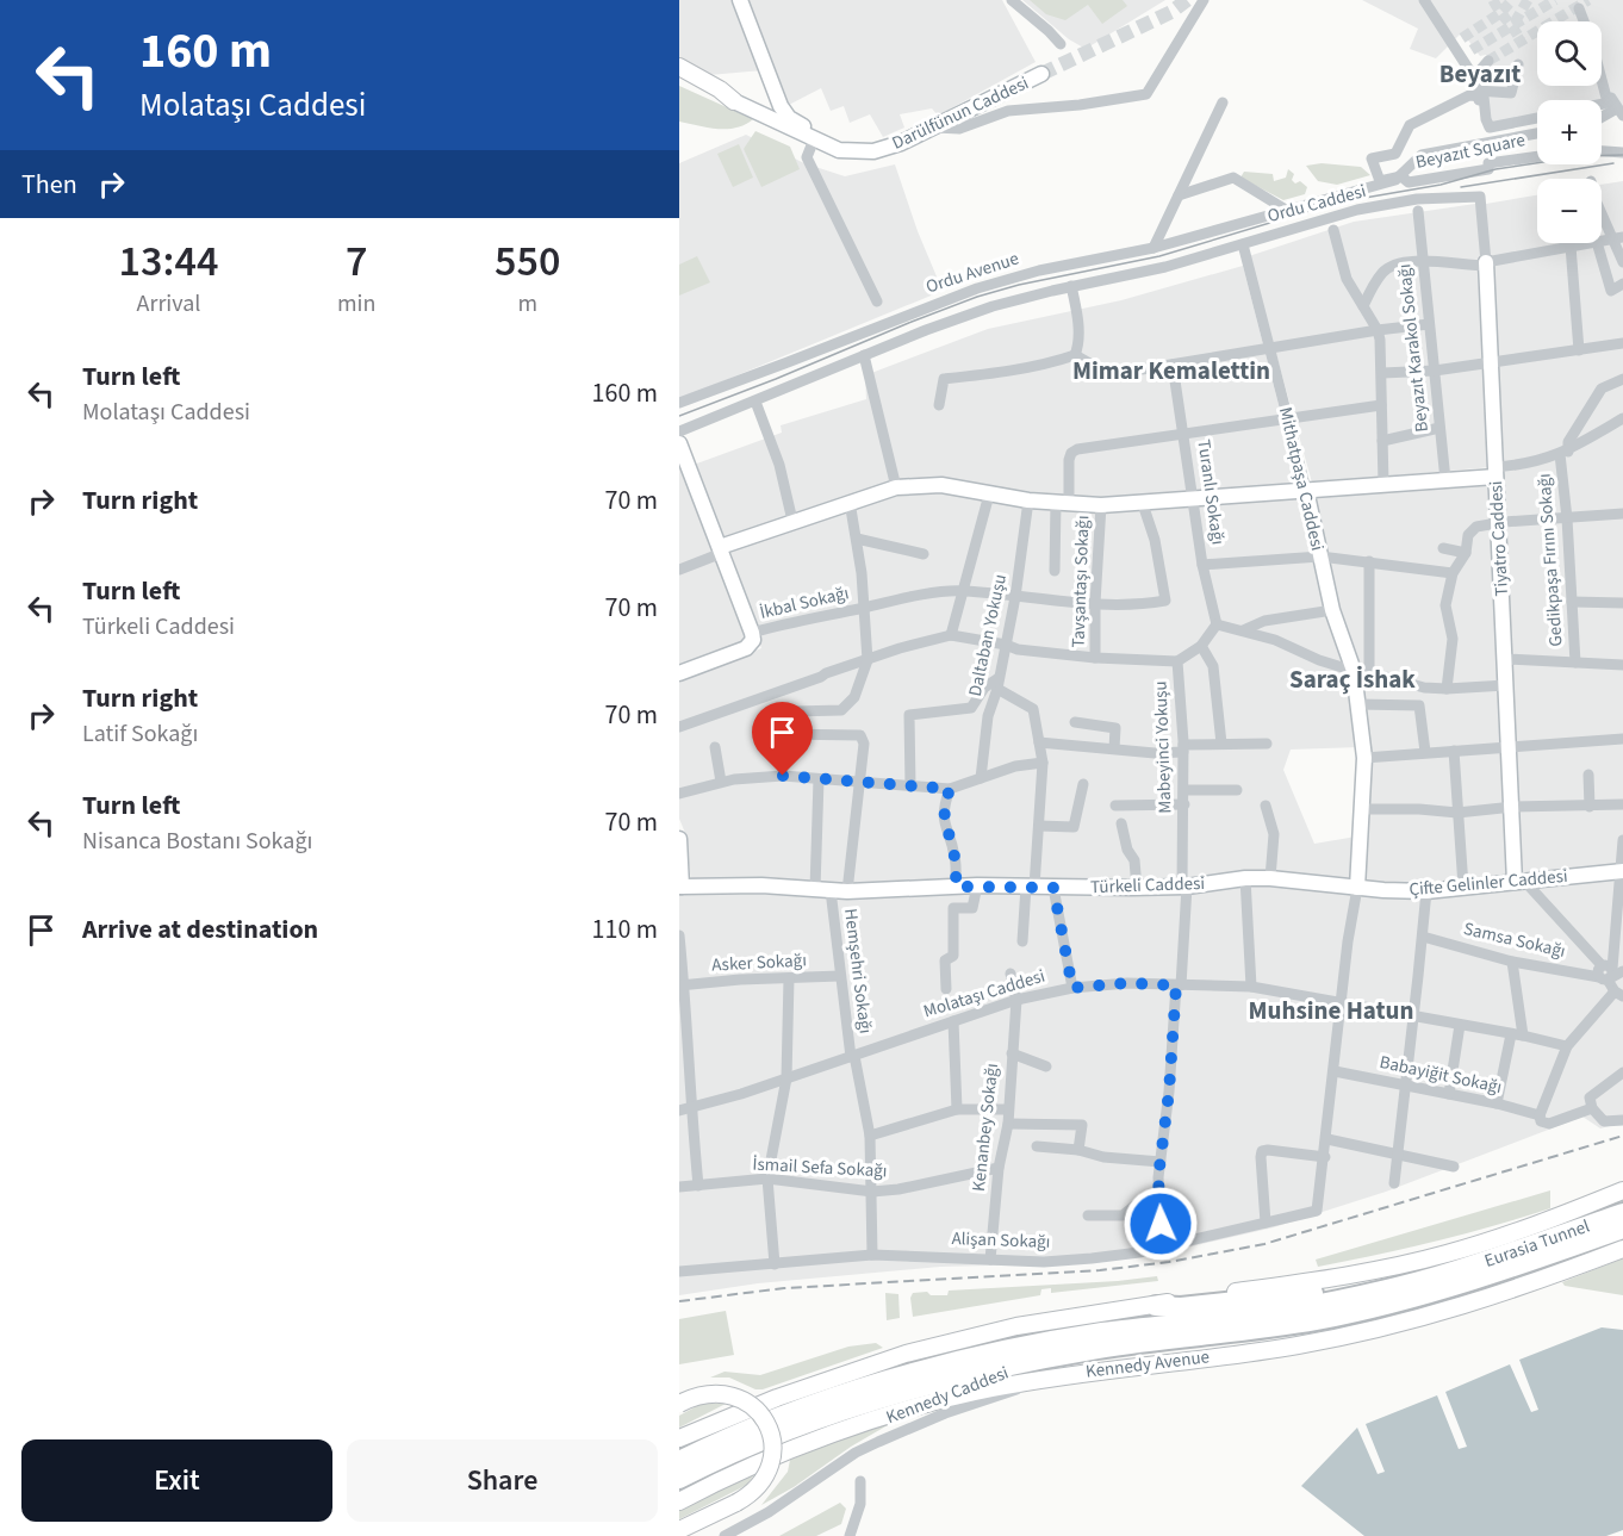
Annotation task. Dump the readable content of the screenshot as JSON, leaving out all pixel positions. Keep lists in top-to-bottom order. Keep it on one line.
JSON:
{"streets":{"highway":["Eurasia Tunnel"],"main road":["Kennedy Avenue"],"street":["Darülfünun Caddesi","Beyazıt Square","Ordu Caddesi","Ordu Avenue","Beyazıt Karakol Sokağı","Mithatpaşa Caddesi","Turanlı Sokağı","Tiyatro Caddesi","Gedikpaşa Fırını Sokağı","Tavşantaşı Sokağı","İkbal Sokağı","Daltaban Yokuşu","Mabeyinci Yokuşu","Çifte Gelinler Caddesi","Türkeli Caddesi","Samsa Sokağı","Asker Sokağı","Hemşehri Sokağı","Molataşı Caddesi","Babayiğit Sokağı","Kenanbey Sokağı","İsmail Sefa Sokağı","Alişan Sokağı","Kennedy Caddesi"]},"crossings":[["Beyazıt Square","Ordu Avenue"],["Ordu Caddesi","Mithatpaşa Caddesi"],["Ordu Caddesi","Tiyatro Caddesi"],["Mithatpaşa Caddesi","Çifte Gelinler Caddesi"],["Mithatpaşa Caddesi","Türkeli Caddesi"],["Turanlı Sokağı","Mabeyinci Yokuşu"],["Tiyatro Caddesi","Çifte Gelinler Caddesi"],["Tavşantaşı Sokağı","İkbal Sokağı"],["İkbal Sokağı","Daltaban Yokuşu"],["Mabeyinci Yokuşu","Türkeli Caddesi"],["Mabeyinci Yokuşu","Molataşı Caddesi"],["Mabeyinci Yokuşu","Alişan Sokağı"],["Çifte Gelinler Caddesi","Türkeli Caddesi"],["Türkeli Caddesi","Hemşehri Sokağı"],["Asker Sokağı","Hemşehri Sokağı"],["Hemşehri Sokağı","Molataşı Caddesi"],["Hemşehri Sokağı","İsmail Sefa Sokağı"],["Hemşehri Sokağı","Alişan Sokağı"],["Molataşı Caddesi","Kenanbey Sokağı"],["Kenanbey Sokağı","İsmail Sefa Sokağı"],["Kenanbey Sokağı","Alişan Sokağı"],["Kennedy Avenue","Kennedy Caddesi"]],"districts":["Beyazıt","Mimar Kemalettin","Saraç İshak","Muhsine Hatun"],"page":{"turn":["160 m","Molataşı Caddesi"],"map_buttons":["+","−"],"then":"Then","eta":["13:44","Arrival","7","min","550","m"],"list":[{"name":"Turn left","note":"Molataşı Caddesi","value":"160 m"},{"name":"Turn right","value":"70 m"},{"name":"Turn left","note":"Türkeli Caddesi","value":"70 m"},{"name":"Turn right","note":"Latif Sokağı","value":"70 m"},{"name":"Turn left","note":"Nisanca Bostanı Sokağı","value":"70 m"},{"name":"Arrive at destination","value":"110 m"}],"buttons":["Exit","Share"]}}
